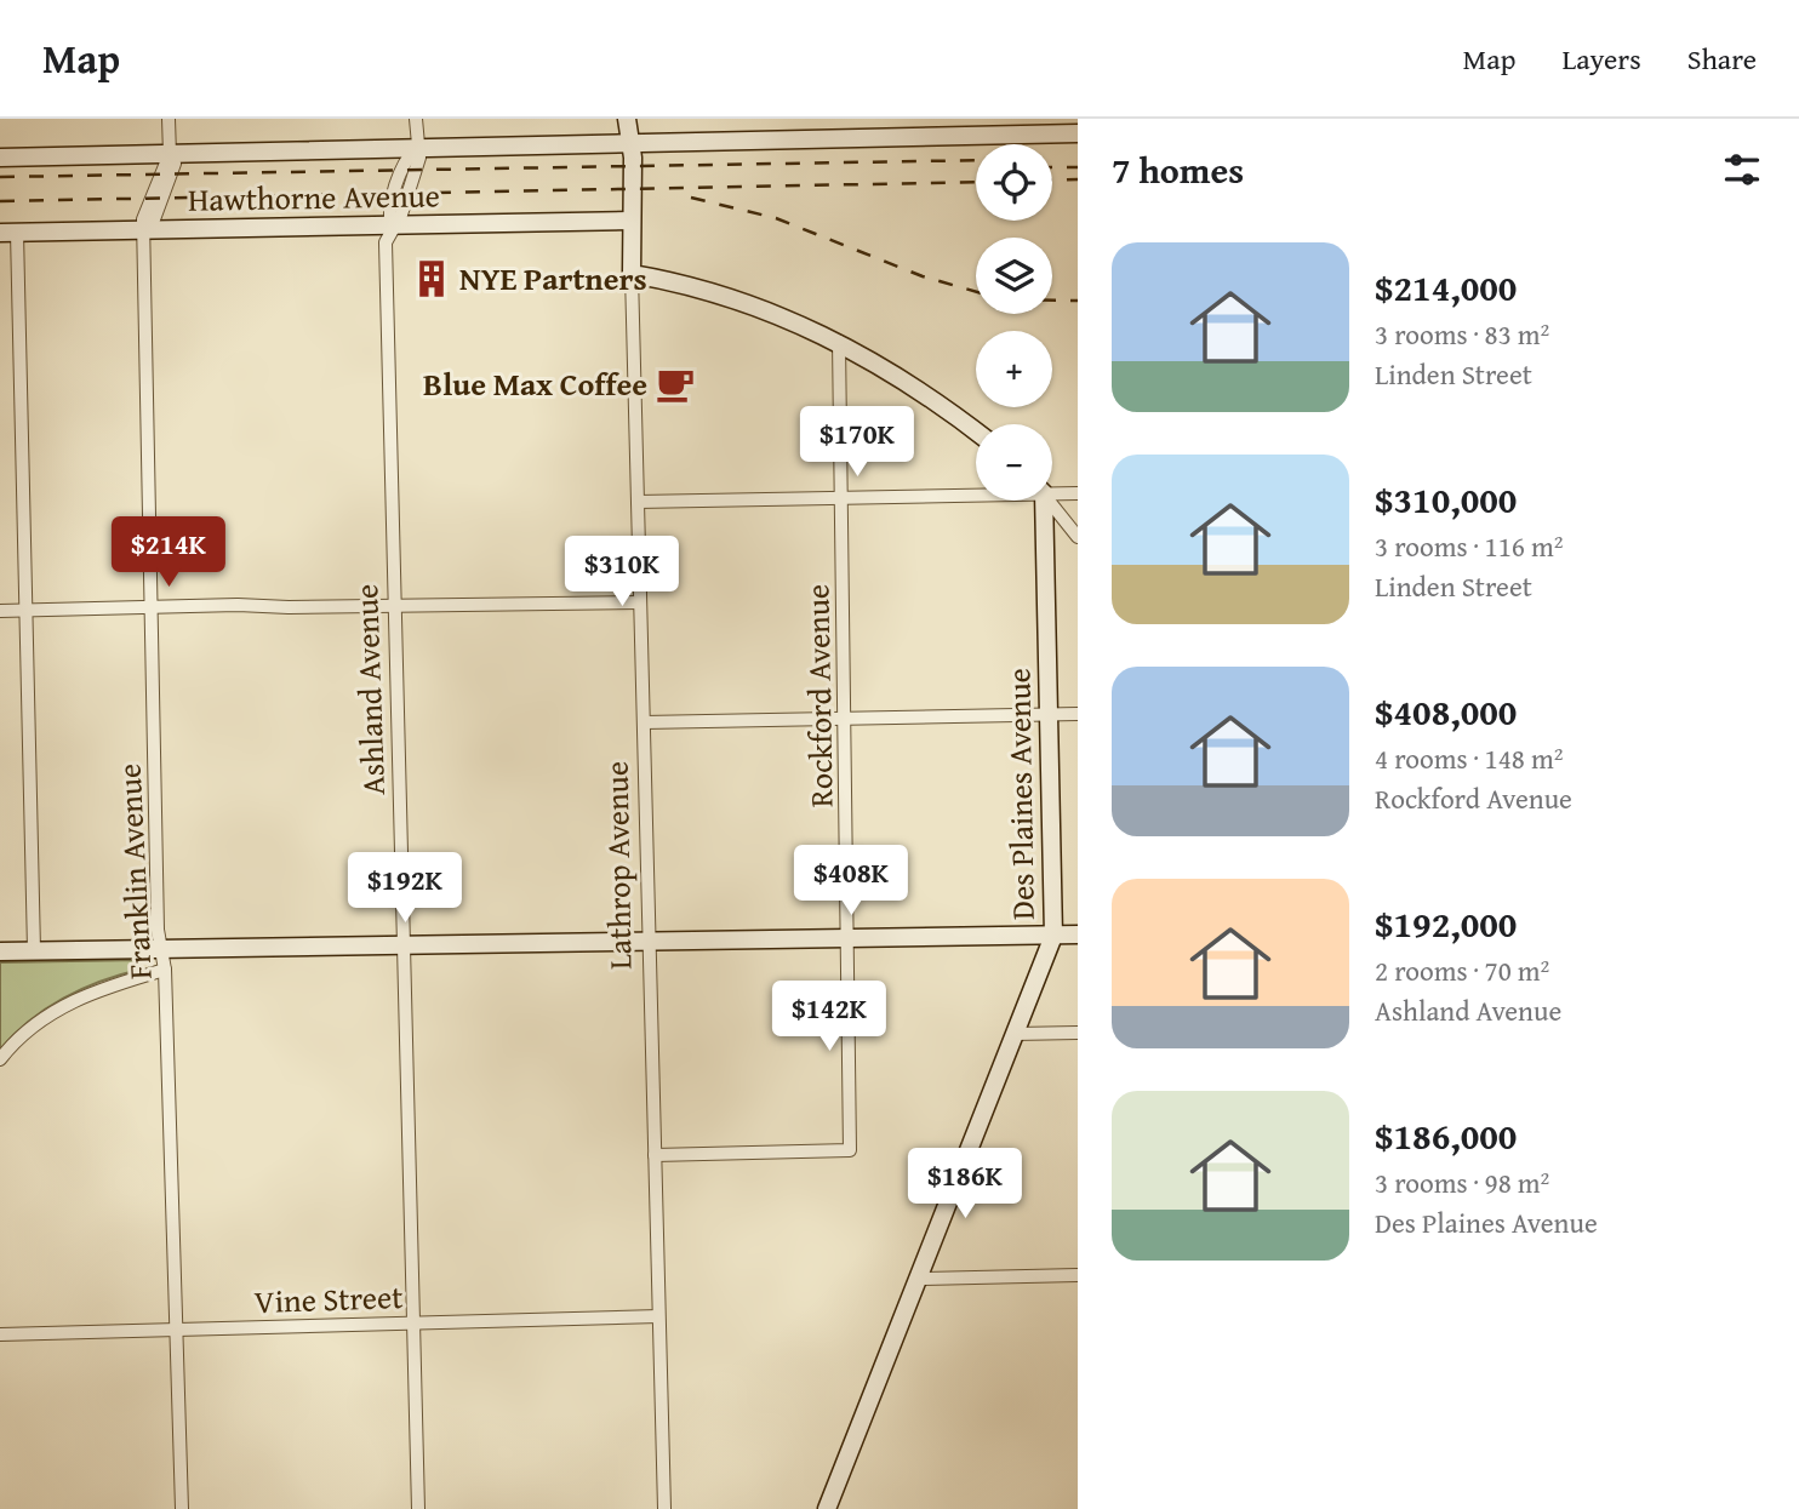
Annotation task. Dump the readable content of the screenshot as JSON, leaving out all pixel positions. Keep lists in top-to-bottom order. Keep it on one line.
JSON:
{"streets":{"street":["Hawthorne Avenue","Ashland Avenue","Rockford Avenue","Des Plaines Avenue","Lathrop Avenue","Franklin Avenue","Vine Street"]},"crossings":[["Hawthorne Avenue","Ashland Avenue"],["Hawthorne Avenue","Lathrop Avenue"],["Hawthorne Avenue","Franklin Avenue"],["Ashland Avenue","Vine Street"],["Rockford Avenue","Lathrop Avenue"],["Lathrop Avenue","Vine Street"],["Franklin Avenue","Vine Street"]],"places":{"building":["NYE Partners"],"cafe":["Blue Max Coffee"]},"page":{"header":"Map","nav":["Map","Layers","Share"],"heading":"7 homes","map_buttons":["+","−"],"list":[{"name":"$214,000","note":"3 rooms · 83 m² · Linden Street"},{"name":"$310,000","note":"3 rooms · 116 m² · Linden Street"},{"name":"$408,000","note":"4 rooms · 148 m² · Rockford Avenue"},{"name":"$192,000","note":"2 rooms · 70 m² · Ashland Avenue"},{"name":"$186,000","note":"3 rooms · 98 m² · Des Plaines Avenue"}],"price":["$170K","$214K","$310K","$408K","$192K","$142K","$186K"]}}
